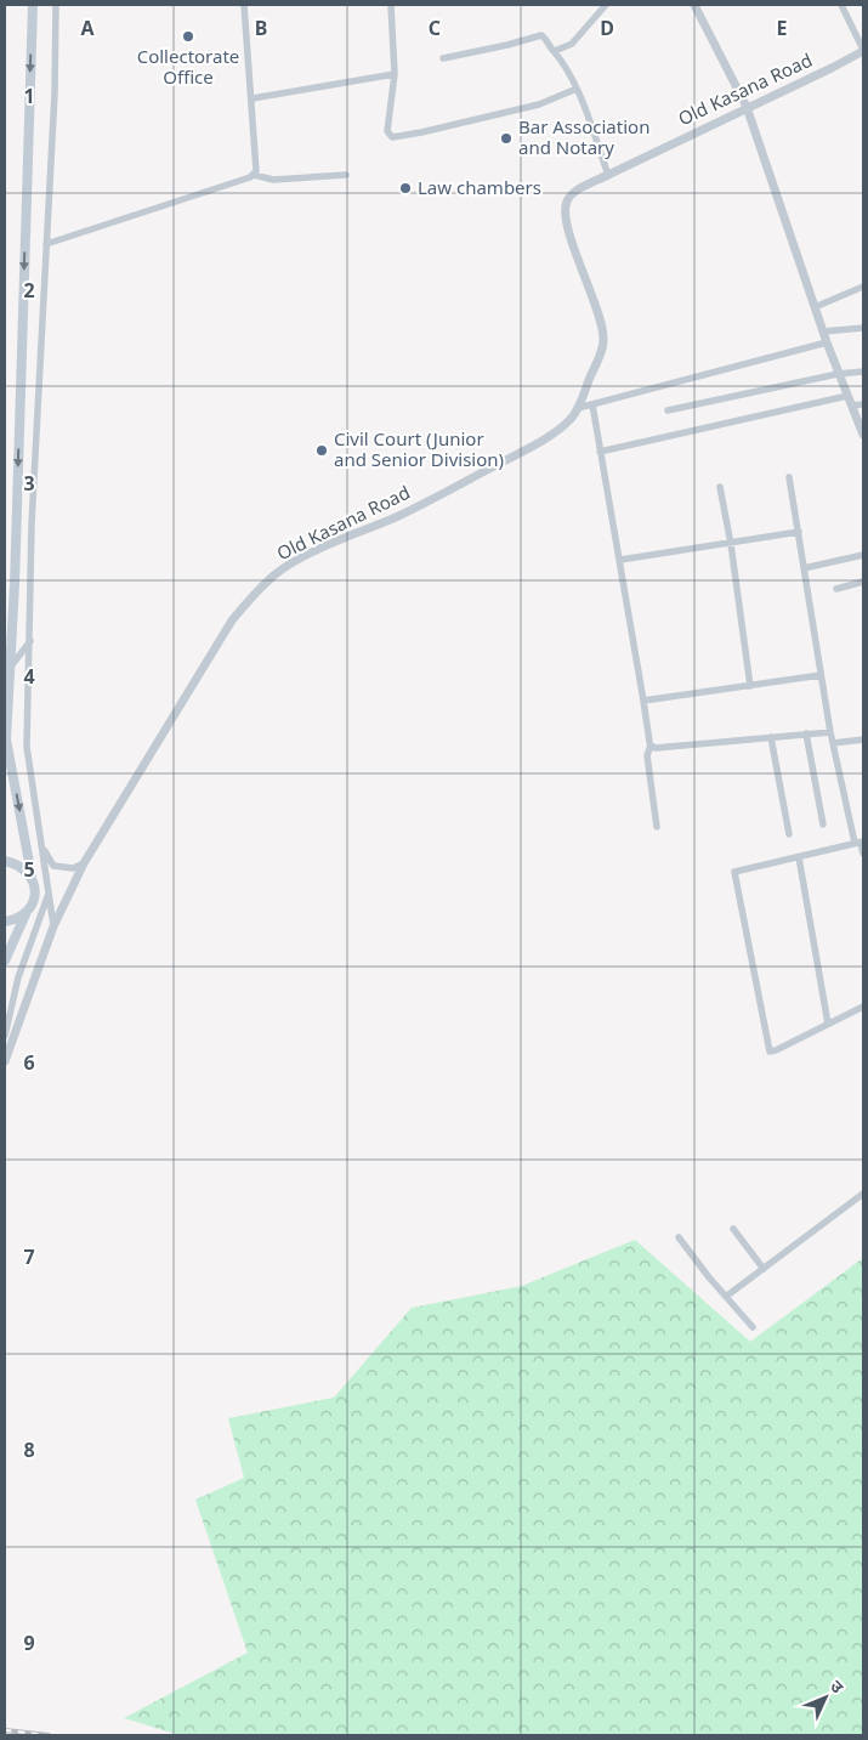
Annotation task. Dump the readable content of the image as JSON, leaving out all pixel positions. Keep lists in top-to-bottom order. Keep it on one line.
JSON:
{"streets":{"street":["Old Kasana Road"]},"places":["Collectorate Office","Bar Association and Notary","Law chambers","Civil Court (Junior and Senior Division)"],"north":"top right","grid":{"columns":["A","B","C","D","E"],"rows":["1","2","3","4","5","6","7","8","9"]}}
